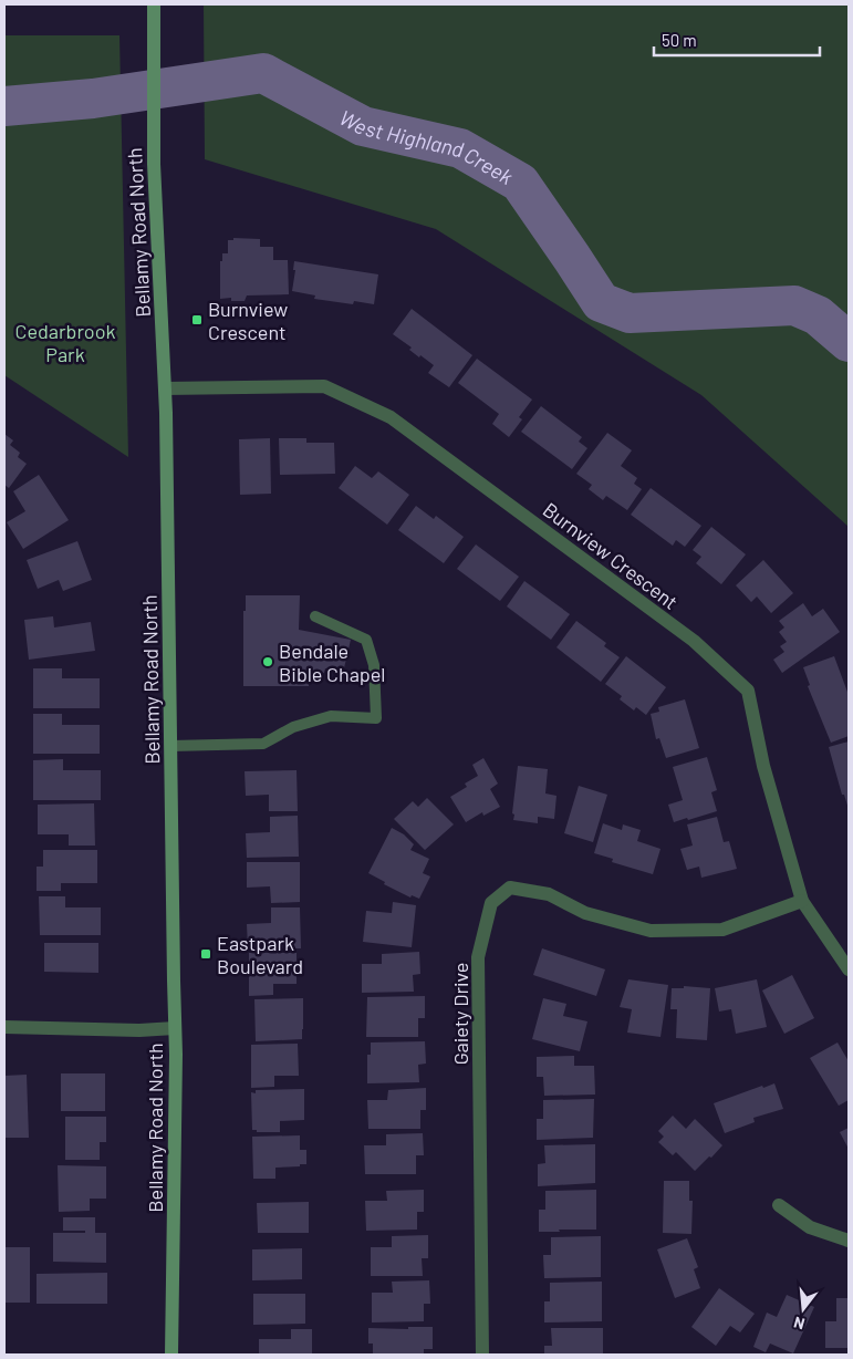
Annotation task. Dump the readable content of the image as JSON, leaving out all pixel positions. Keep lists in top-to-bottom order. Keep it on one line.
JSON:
{"streets":{"street":["Bellamy Road North","Burnview Crescent","Gaiety Drive"]},"crossings":[["Bellamy Road North","Burnview Crescent"],["Burnview Crescent","Gaiety Drive"]],"water":["West Highland Creek"],"parks":["Cedarbrook Park"],"places":{"transit":["Burnview Crescent","Eastpark Boulevard"],"other":["Bendale Bible Chapel"]},"scale_bar":"50 m","north":"bottom"}
